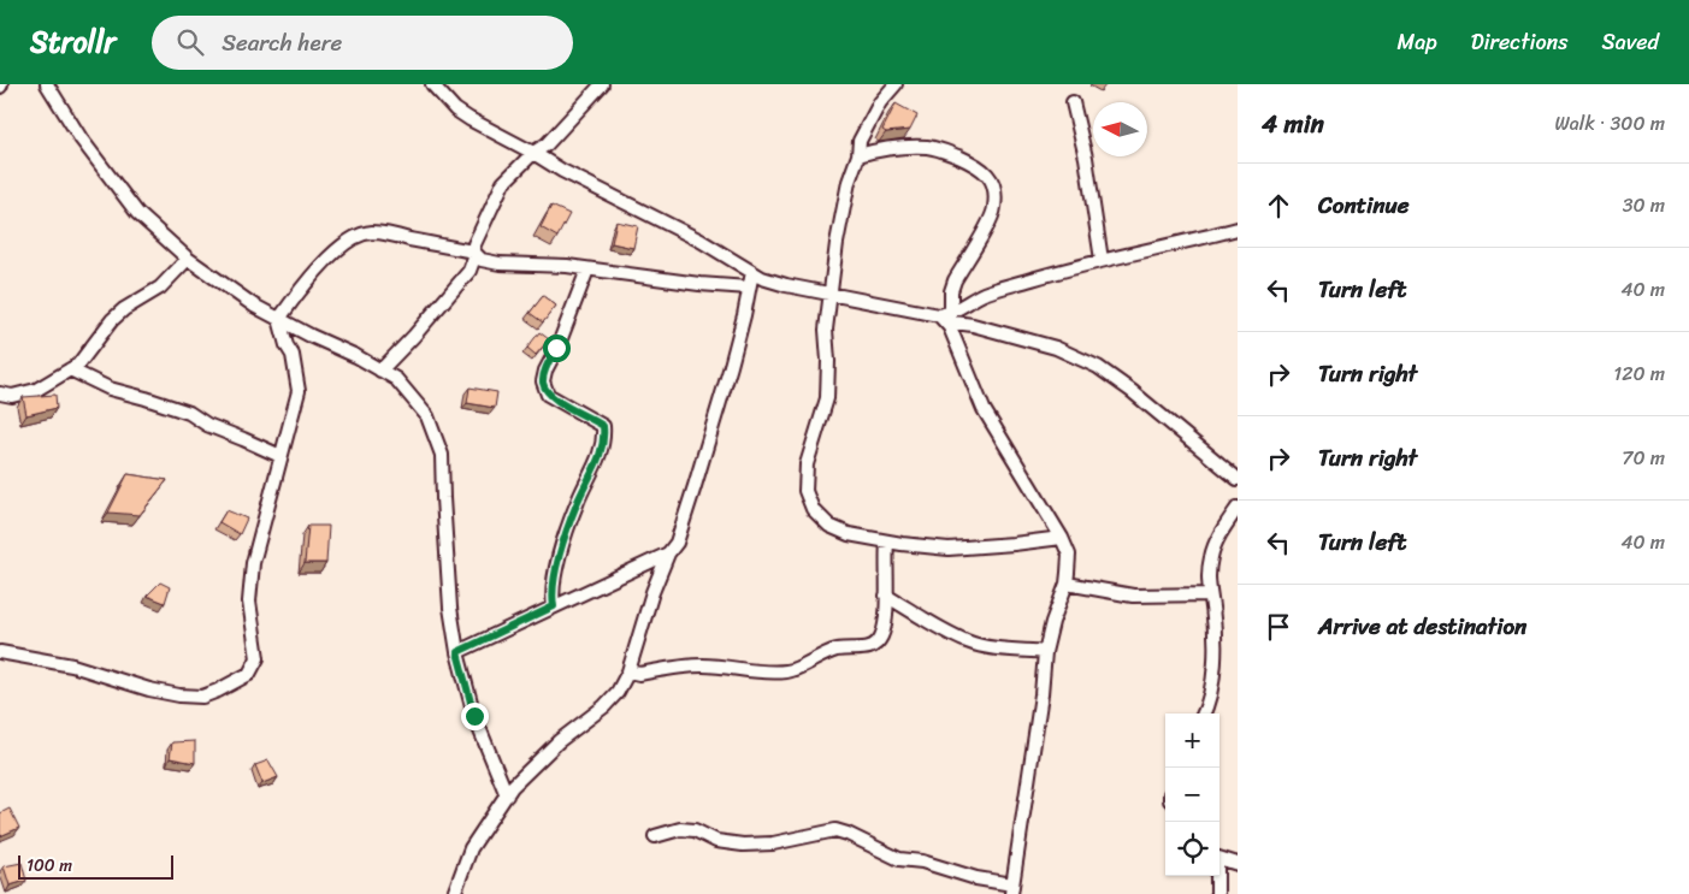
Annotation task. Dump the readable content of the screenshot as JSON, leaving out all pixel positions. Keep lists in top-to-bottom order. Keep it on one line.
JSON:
{"scale_bar":"100 m","north":"left","page":{"header":"Strollr","search":"Search here","nav":["Map","Directions","Saved"],"heading":["4 min","Walk · 300 m"],"list":[["Continue","30 m"],["Turn left","40 m"],["Turn right","120 m"],["Turn right","70 m"],["Turn left","40 m"],"Arrive at destination"],"map_buttons":["+","−"],"scale":"100 m"}}
